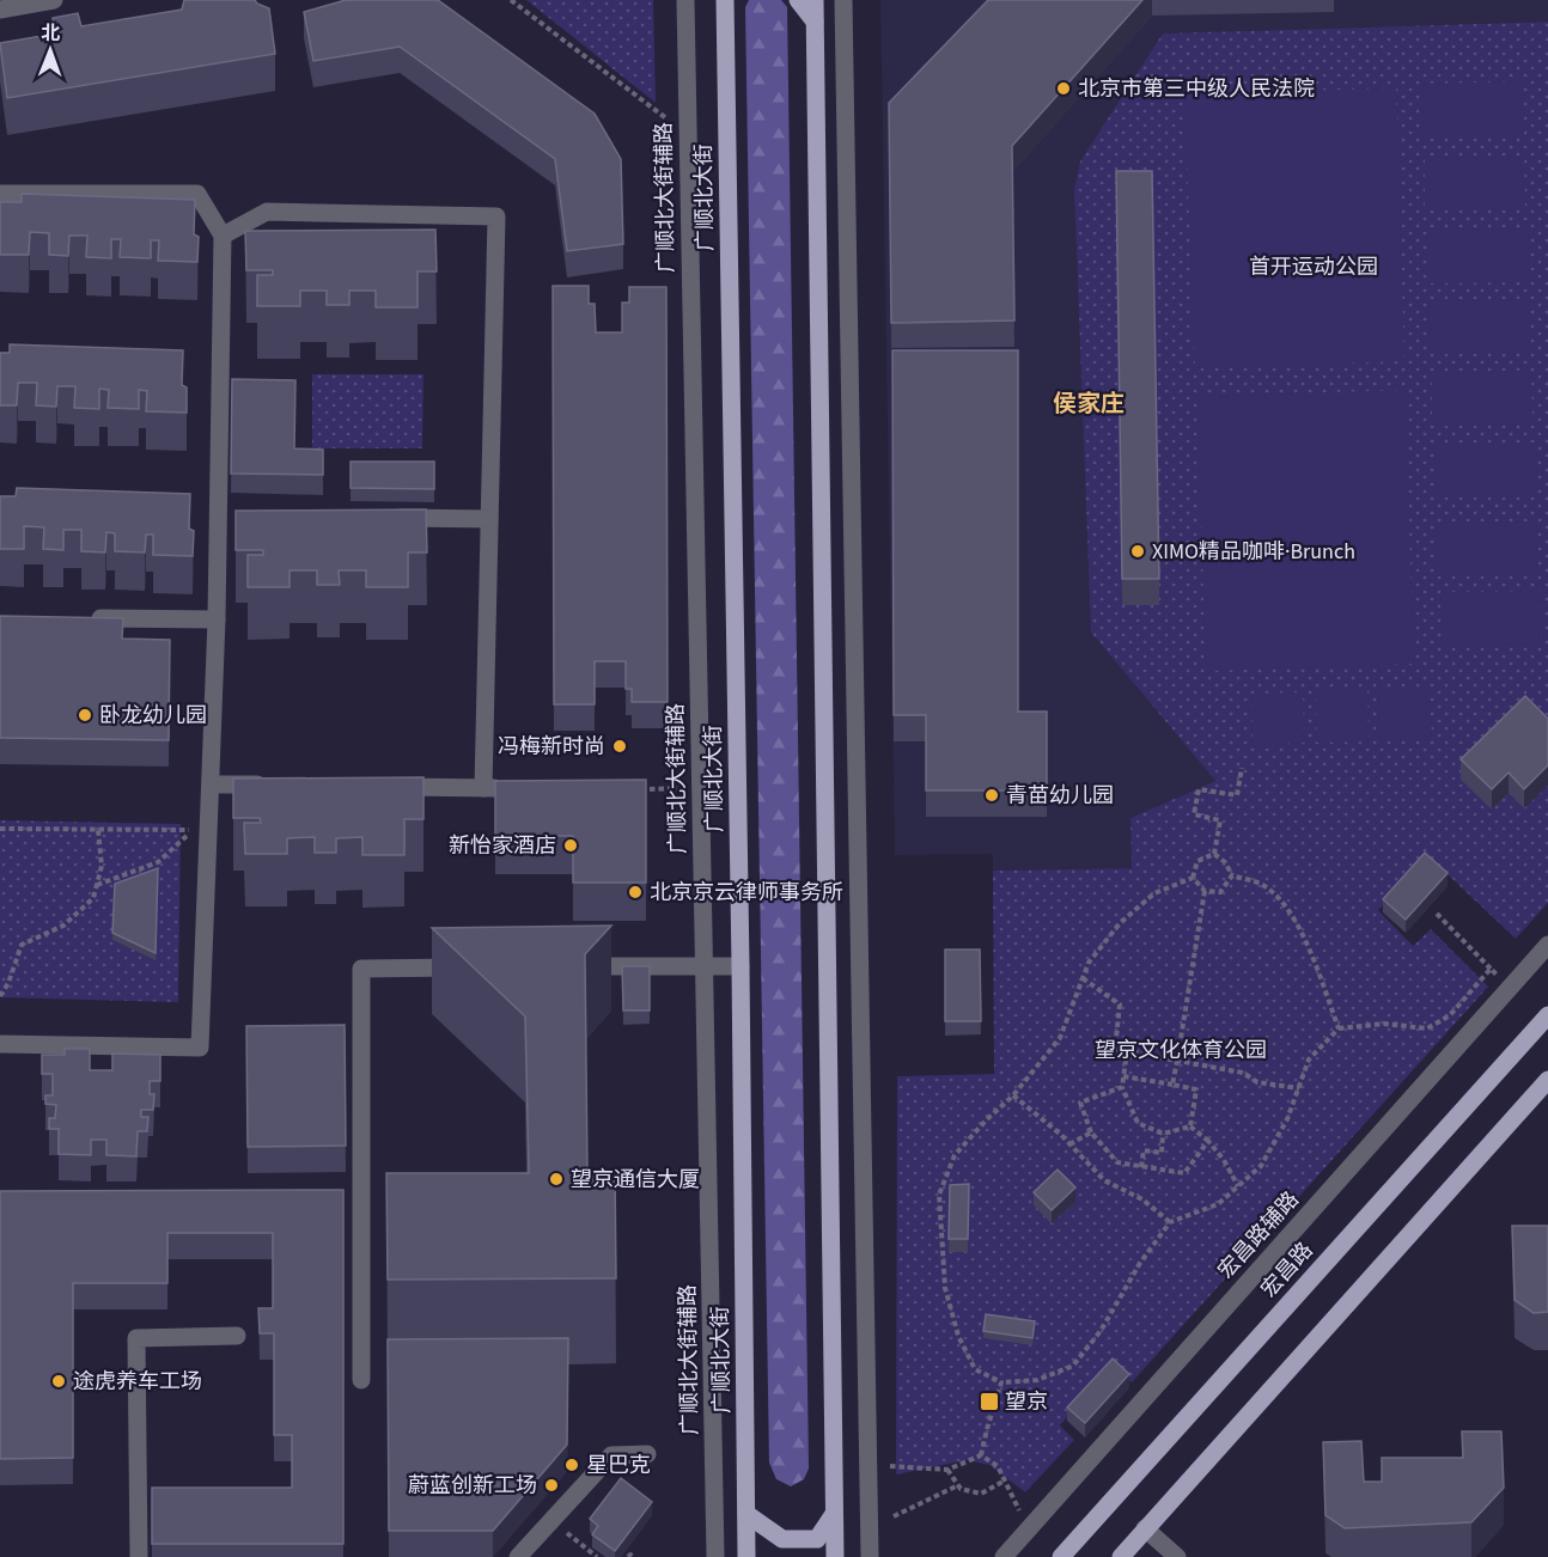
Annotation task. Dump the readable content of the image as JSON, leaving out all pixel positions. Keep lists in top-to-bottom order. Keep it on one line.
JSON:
{"streets":{"main road":["广顺北大街","宏昌路"],"street":["广顺北大街辅路","宏昌路辅路"]},"districts":["侯家庄"],"parks":["首开运动公园","望京文化体育公园"],"places":{"other":["北京市第三中级人民法院","XIMO精品咖啡·Brunch","卧龙幼儿园","冯梅新时尚","青苗幼儿园","新怡家酒店","北京京云律师事务所","望京通信大厦","途虎养车工场","星巴克","蔚蓝创新工场"],"transit":["望京"]},"north":"top"}
